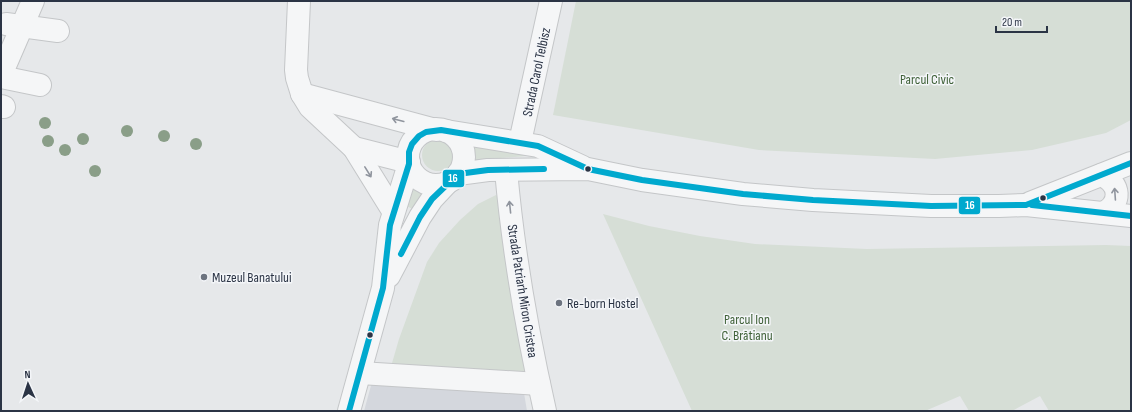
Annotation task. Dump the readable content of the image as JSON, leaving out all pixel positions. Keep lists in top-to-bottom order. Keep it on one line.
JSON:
{"streets":{"street":["Strada Carol Telbisz","Strada Patriarh Miron Cristea"]},"parks":["Parcul Civic","Parcul Ion C. Brătianu"],"places":["Muzeul Banatului","Re-born Hostel"],"lines":["transit line 16"],"scale_bar":"20 m","north":"top"}
